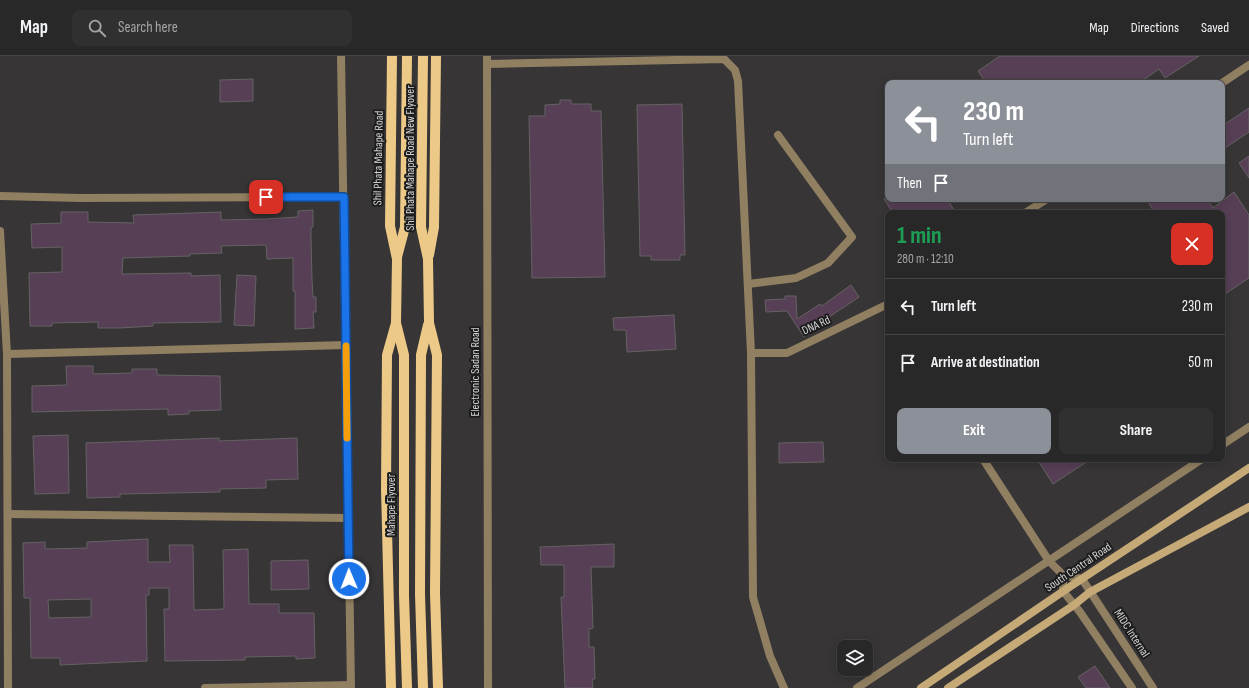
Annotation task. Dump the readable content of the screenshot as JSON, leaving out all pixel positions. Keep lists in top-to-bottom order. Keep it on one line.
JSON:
{"streets":{"main road":["Shil Phata Mahape Road","Shil Phata Mahape Road New Flyover","Mahape Flyover","South Central Road"],"street":["DNA Rd","Electronic Sadan Road","MIDC Internal"]},"crossings":[["Shil Phata Mahape Road","Shil Phata Mahape Road New Flyover"],["South Central Road","MIDC Internal"]],"page":{"header":"Map","search":"Search here","nav":["Map","Directions","Saved"],"turn":["230 m","Turn left"],"then":"Then","heading":["1 min","280 m · 12:10"],"list":[{"name":"Turn left","value":"230 m"},{"name":"Arrive at destination","value":"50 m"}],"buttons":["Exit","Share"]}}
